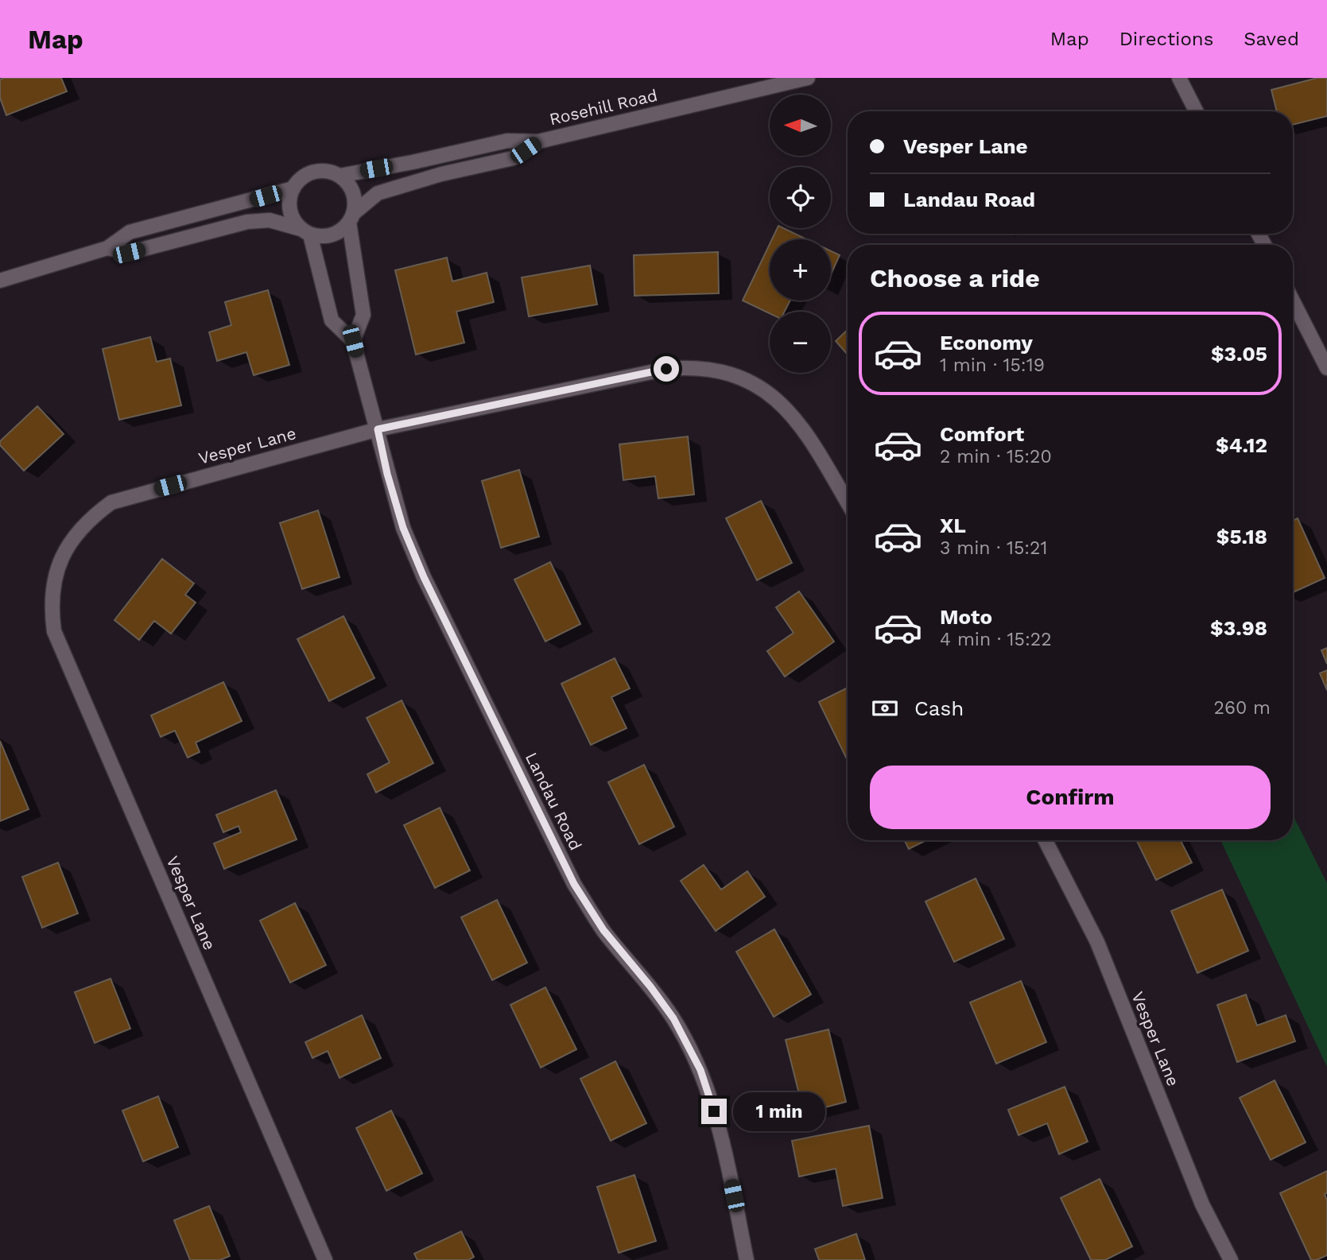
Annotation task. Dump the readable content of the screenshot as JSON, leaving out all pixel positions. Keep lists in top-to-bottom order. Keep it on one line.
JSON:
{"streets":{"street":["Rosehill Road","Vesper Lane","Landau Road"]},"crossings":[["Vesper Lane","Landau Road"]],"north":"left","page":{"header":"Map","nav":["Map","Directions","Saved"],"map_buttons":["+","−"],"banner":["Vesper Lane","Landau Road"],"heading":"Choose a ride","list":[{"name":"Economy","note":"1 min · 15:19","value":"$3.05"},{"name":"Comfort","note":"2 min · 15:20","value":"$4.12"},{"name":"XL","note":"3 min · 15:21","value":"$5.18"},{"name":"Moto","note":"4 min · 15:22","value":"$3.98"}],"pay":["Cash","260 m"],"buttons":"Confirm","bubble":"1 min"}}
